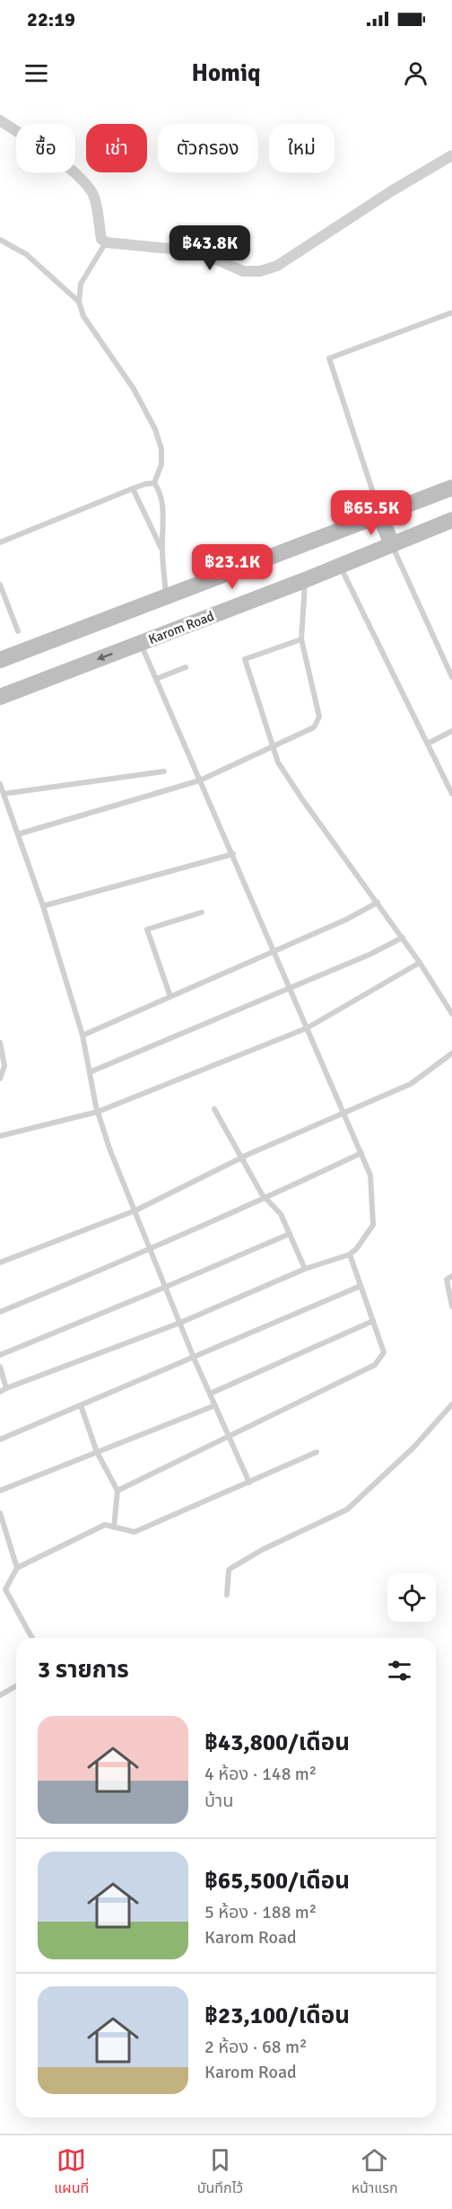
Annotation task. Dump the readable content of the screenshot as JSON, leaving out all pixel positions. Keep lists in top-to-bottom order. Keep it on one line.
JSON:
{"streets":{"main road":["Karom Road"]},"page":{"status":"22:19","header":"Homiq","chip":["ซื้อ","เช่า","ตัวกรอง","ใหม่"],"price":["฿43.8K","฿65.5K","฿23.1K"],"heading":"3 รายการ","list":[{"name":"฿43,800/เดือน","note":"4 ห้อง · 148 m² · บ้าน"},{"name":"฿65,500/เดือน","note":"5 ห้อง · 188 m² · Karom Road"},{"name":"฿23,100/เดือน","note":"2 ห้อง · 68 m² · Karom Road"}],"tabs":["แผนที่","บันทึกไว้","หน้าแรก"]}}
